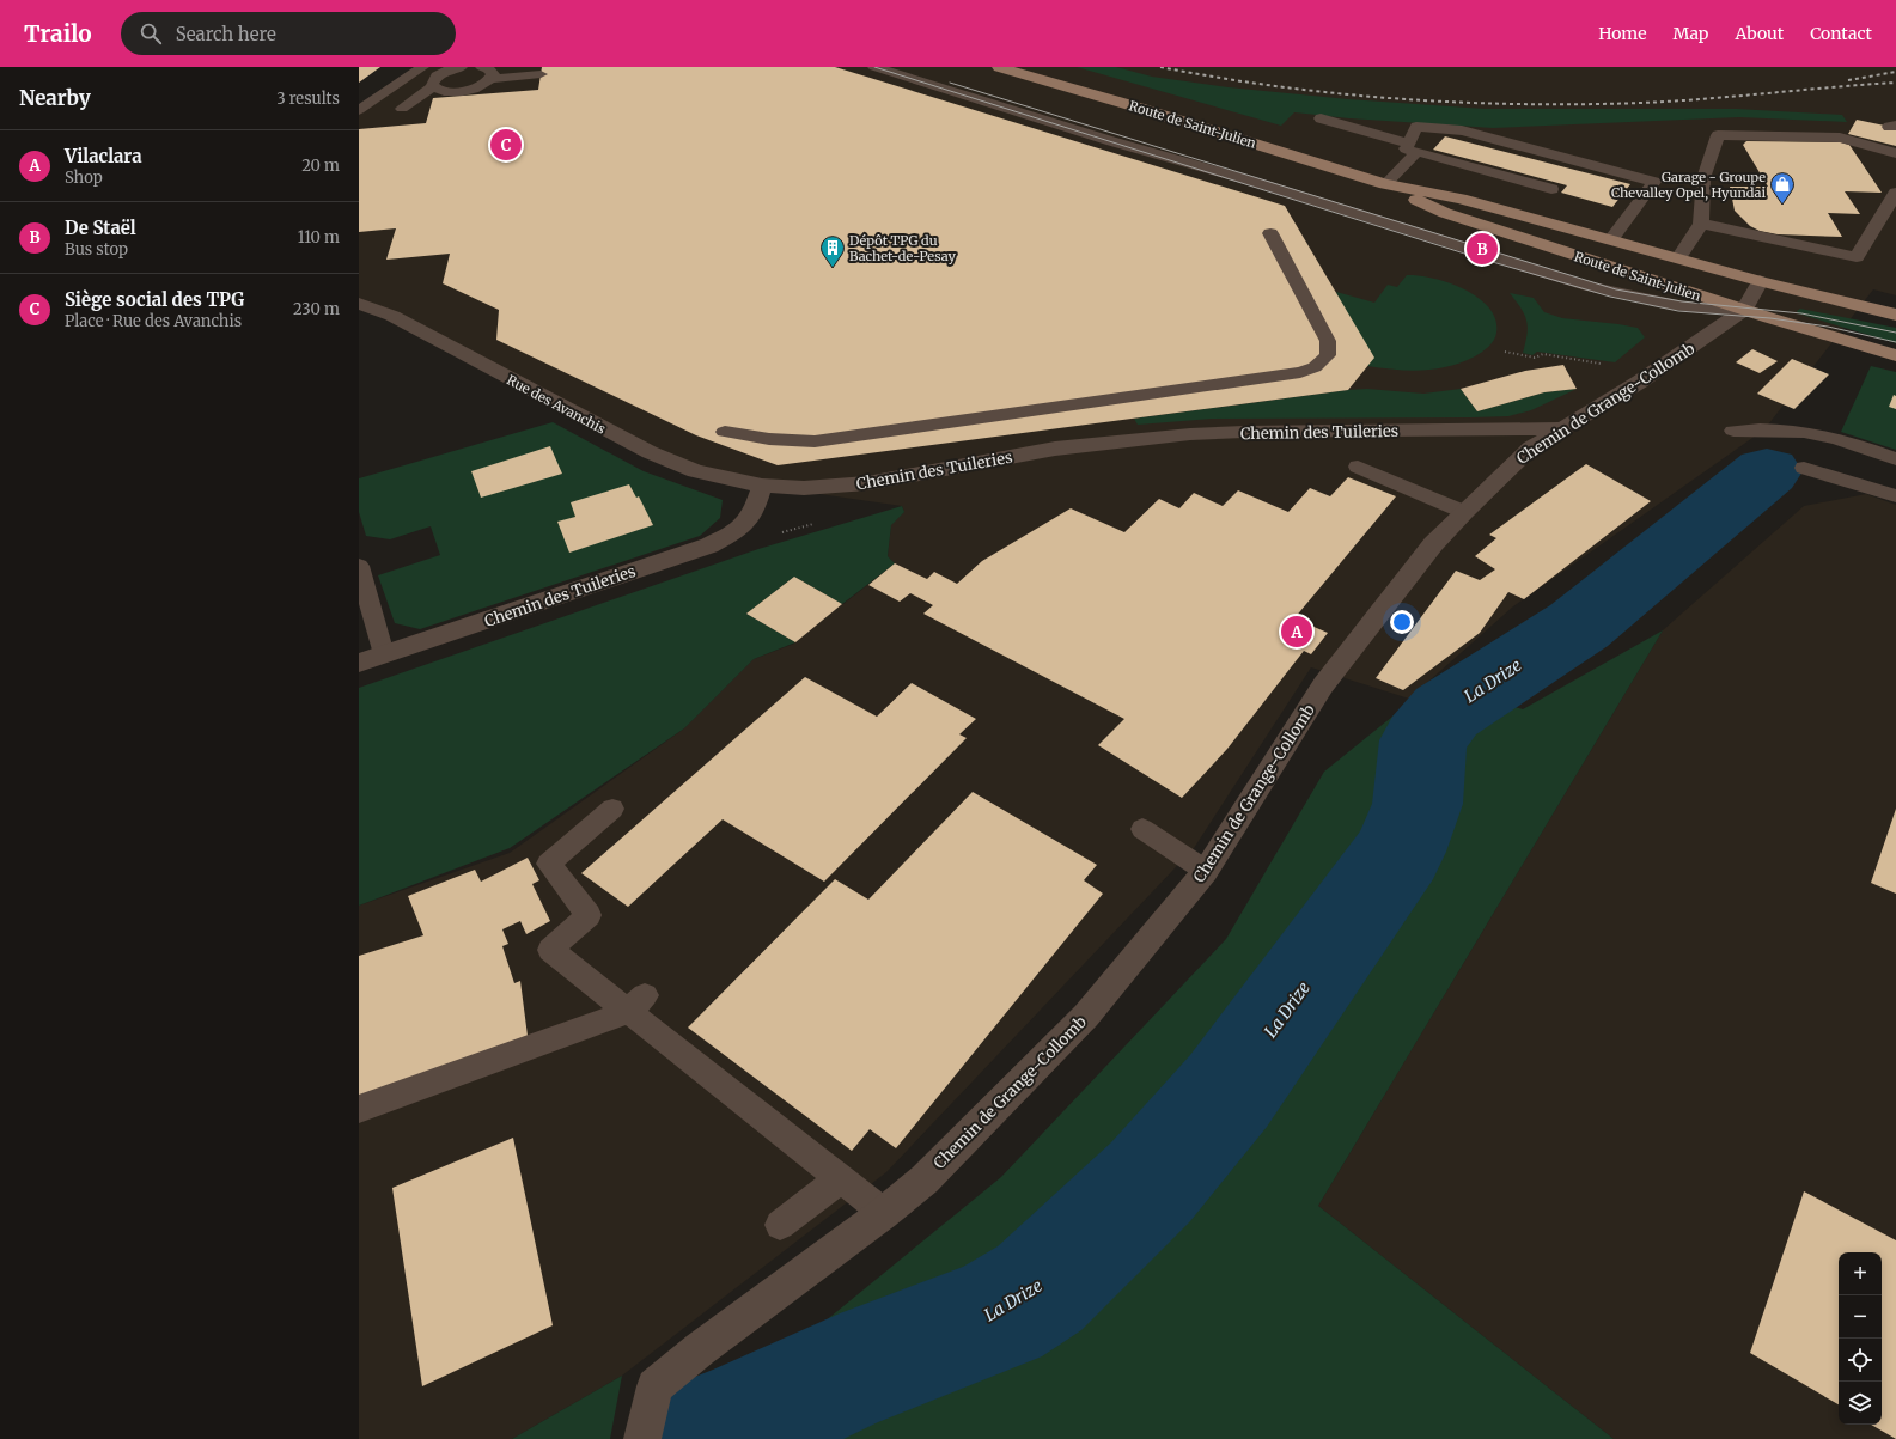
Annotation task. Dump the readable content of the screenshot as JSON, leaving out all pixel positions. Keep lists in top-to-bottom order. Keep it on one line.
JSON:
{"streets":{"main road":["Route de Saint-Julien"],"street":["Chemin de Grange-Collomb","Rue des Avanchis","Chemin des Tuileries"]},"crossings":[["Route de Saint-Julien","Chemin de Grange-Collomb"],["Chemin de Grange-Collomb","Chemin des Tuileries"],["Rue des Avanchis","Chemin des Tuileries"]],"water":["La Drize"],"places":{"shop":["Garage - Groupe Chevalley Opel, Hyundai"],"building":["Dépôt TPG du Bachet-de-Pesay"]},"page":{"header":"Trailo","search":"Search here","nav":["Home","Map","About","Contact"],"heading":["Nearby","3 results"],"pins":["C","B","A"],"list":[{"mark":"A","name":"Vilaclara","note":"Shop","value":"20 m"},{"mark":"B","name":"De Staël","note":"Bus stop","value":"110 m"},{"mark":"C","name":"Siège social des TPG","note":"Place · Rue des Avanchis","value":"230 m"}],"map_buttons":["+","−"]}}
